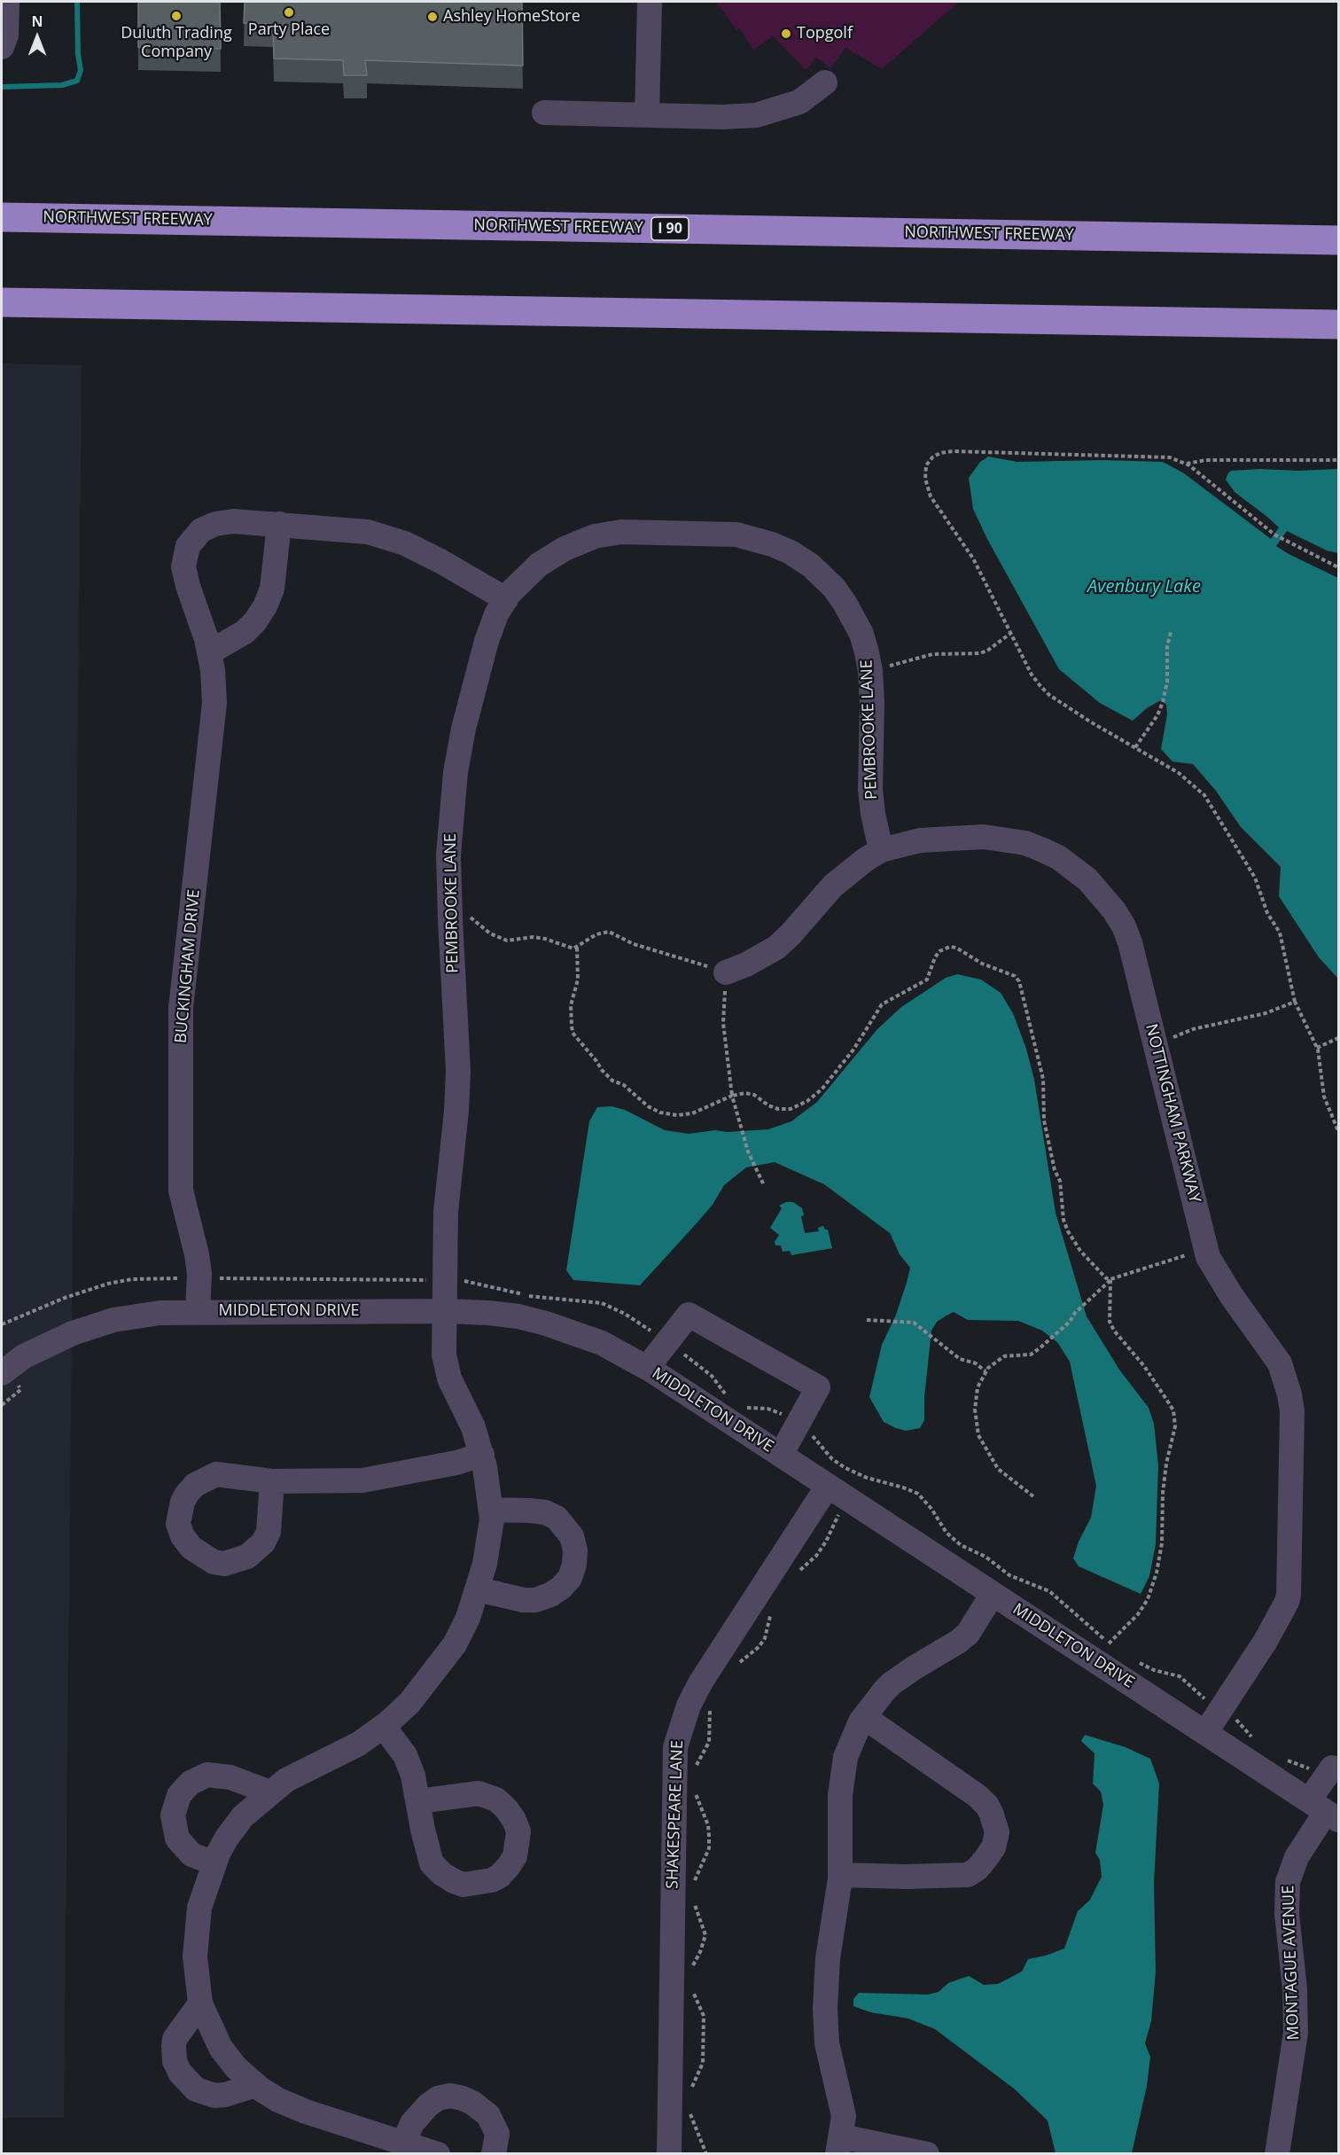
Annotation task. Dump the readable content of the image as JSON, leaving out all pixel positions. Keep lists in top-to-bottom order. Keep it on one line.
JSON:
{"streets":{"highway":["NORTHWEST FREEWAY","I 90"],"street":["PEMBROOKE LANE","BUCKINGHAM DRIVE","NOTTINGHAM PARKWAY","MIDDLETON DRIVE","SHAKESPEARE LANE","MONTAGUE AVENUE"]},"crossings":[["PEMBROOKE LANE","BUCKINGHAM DRIVE"],["PEMBROOKE LANE","NOTTINGHAM PARKWAY"],["PEMBROOKE LANE","MIDDLETON DRIVE"],["BUCKINGHAM DRIVE","MIDDLETON DRIVE"],["NOTTINGHAM PARKWAY","MIDDLETON DRIVE"],["MIDDLETON DRIVE","SHAKESPEARE LANE"],["MIDDLETON DRIVE","MONTAGUE AVENUE"]],"water":["Avenbury Lake"],"places":["Party Place","Duluth Trading Company","Ashley HomeStore","Topgolf"],"north":"top"}
